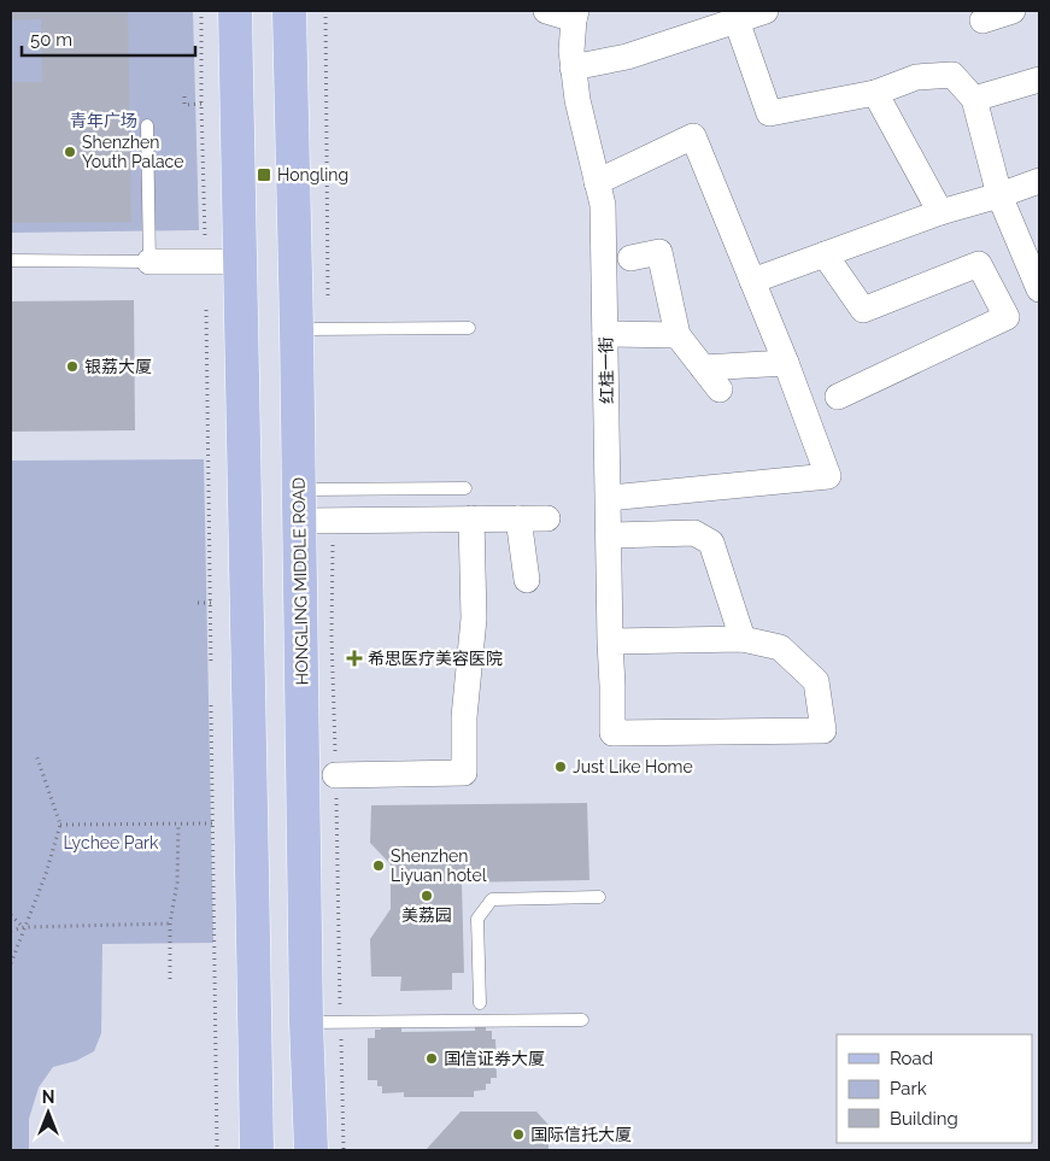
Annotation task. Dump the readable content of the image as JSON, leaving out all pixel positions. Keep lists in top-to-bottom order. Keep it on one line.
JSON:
{"streets":{"main road":["HONGLING MIDDLE ROAD"],"street":["红桂一街"]},"parks":["青年广场","Lychee Park"],"places":{"other":["Shenzhen Youth Palace","银荔大厦","Just Like Home","Shenzhen Liyuan hotel","美荔园","国信证券大厦","国际信托大厦"],"transit":["Hongling"],"health":["希思医疗美容医院"]},"legend":["Road","Park","Building"],"scale_bar":"50 m","north":"top"}
